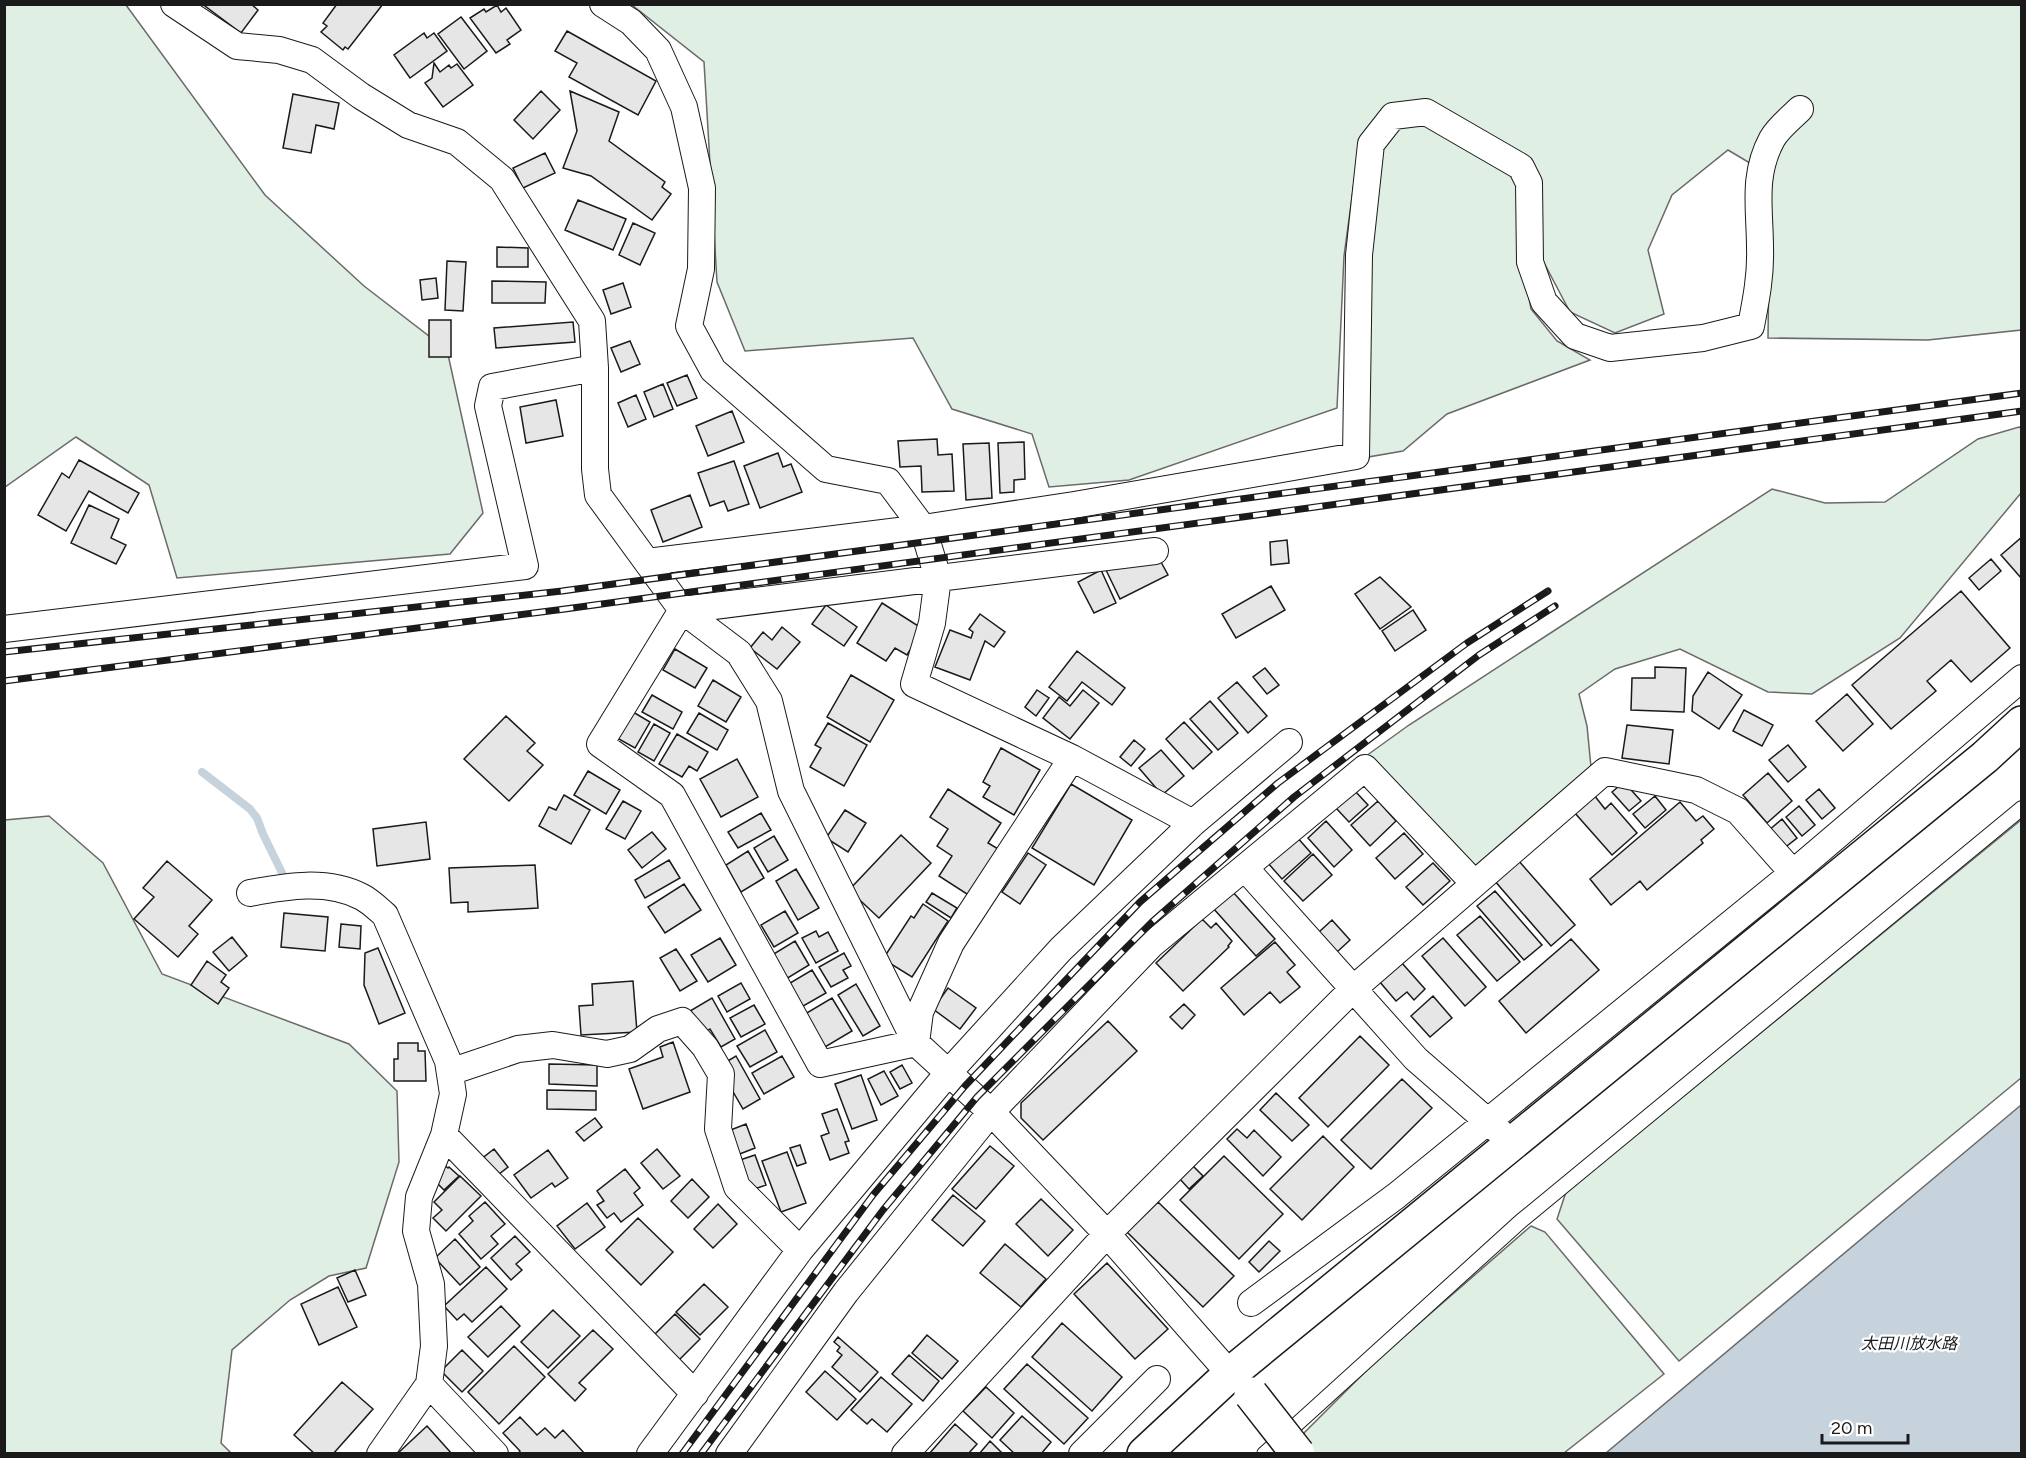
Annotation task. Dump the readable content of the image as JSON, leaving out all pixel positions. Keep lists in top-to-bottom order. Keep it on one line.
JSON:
{"water":["太田川放水路"],"scale_bar":"20 m"}
